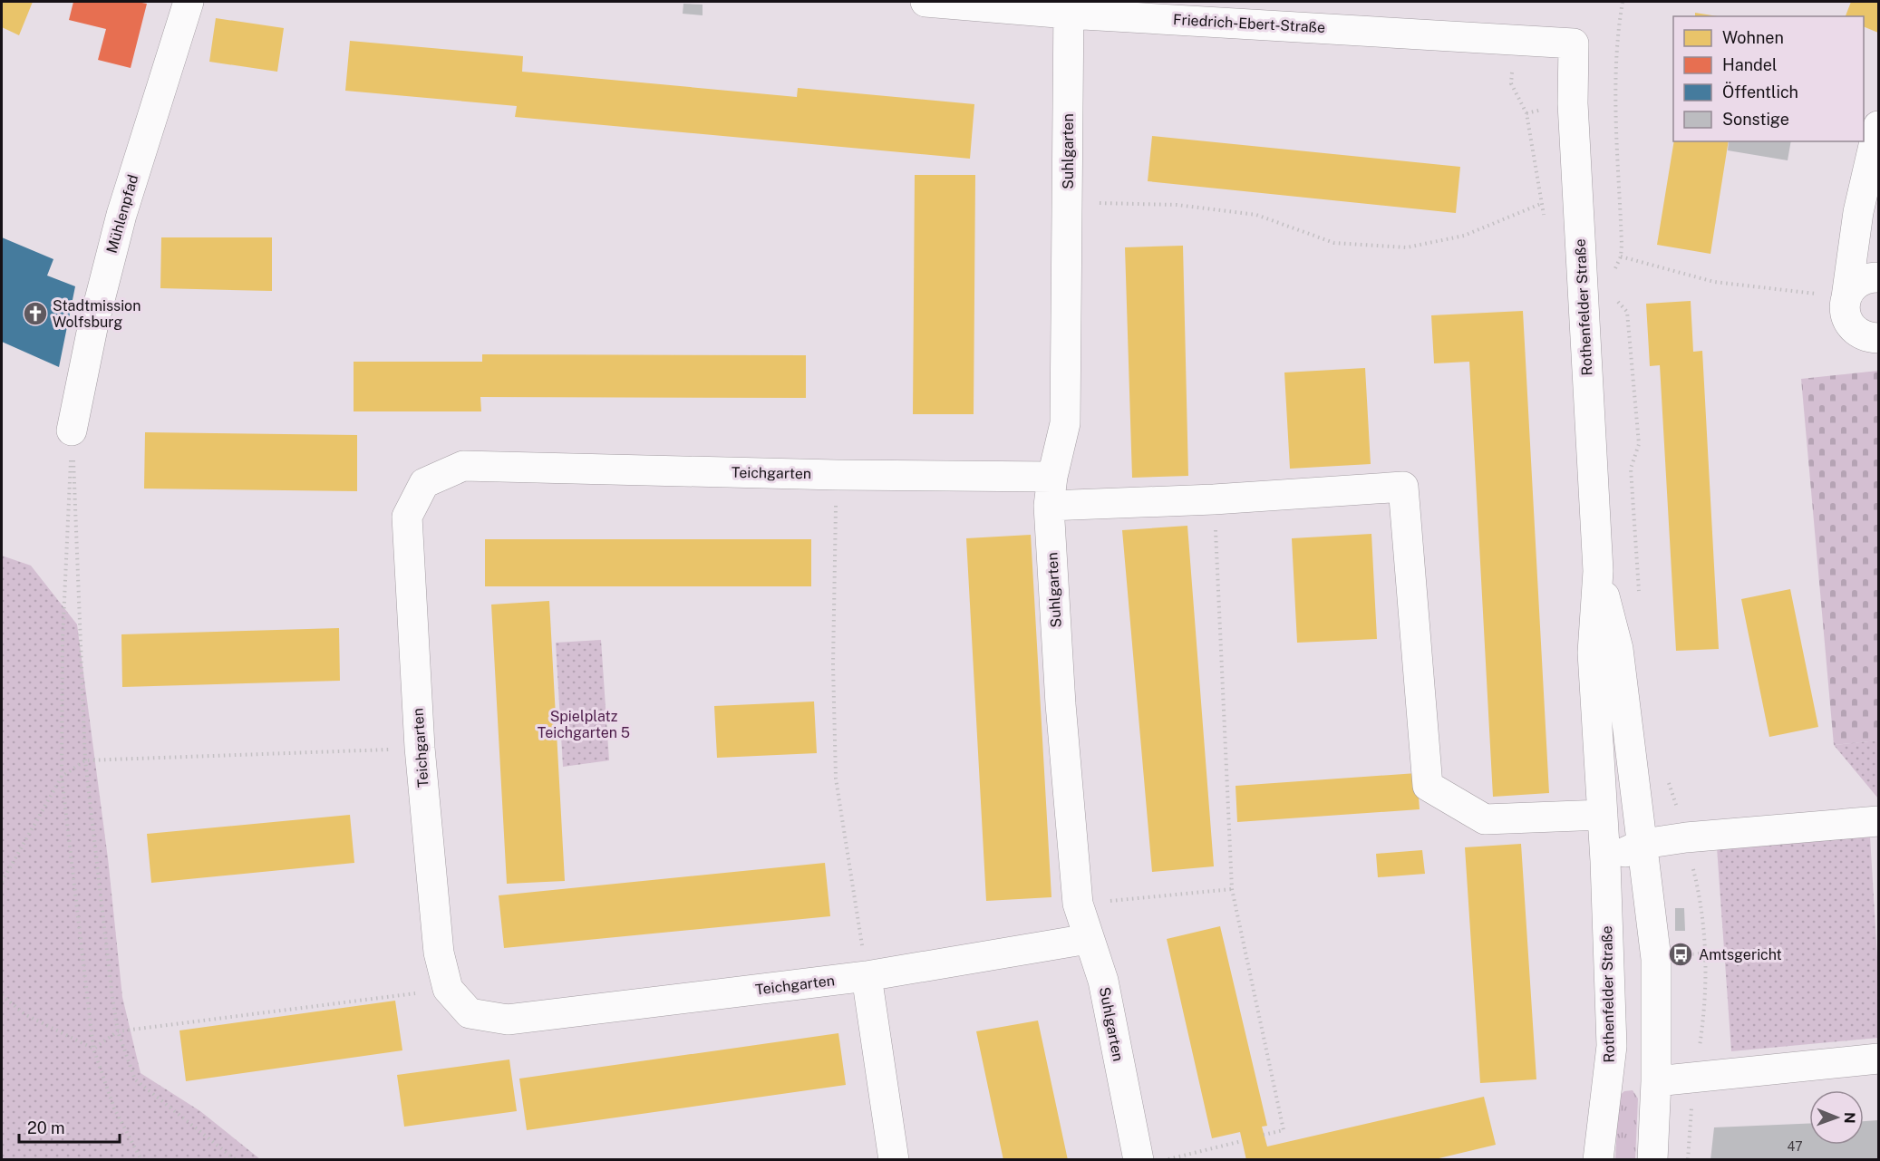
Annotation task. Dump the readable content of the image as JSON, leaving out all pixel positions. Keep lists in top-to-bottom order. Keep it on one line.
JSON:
{"streets":{"street":["Friedrich-Ebert-Straße","Suhlgarten","Mühlenpfad","Rothenfelder Straße","Teichgarten"]},"crossings":[["Friedrich-Ebert-Straße","Suhlgarten"],["Friedrich-Ebert-Straße","Rothenfelder Straße"],["Suhlgarten","Teichgarten"]],"parks":["Spielplatz Teichgarten 5"],"places":{"church":["Stadtmission Wolfsburg"],"bus stop":["Amtsgericht"]},"house_numbers":["47"],"legend":["Wohnen","Handel","Öffentlich","Sonstige"],"scale_bar":"20 m","north":"right"}
